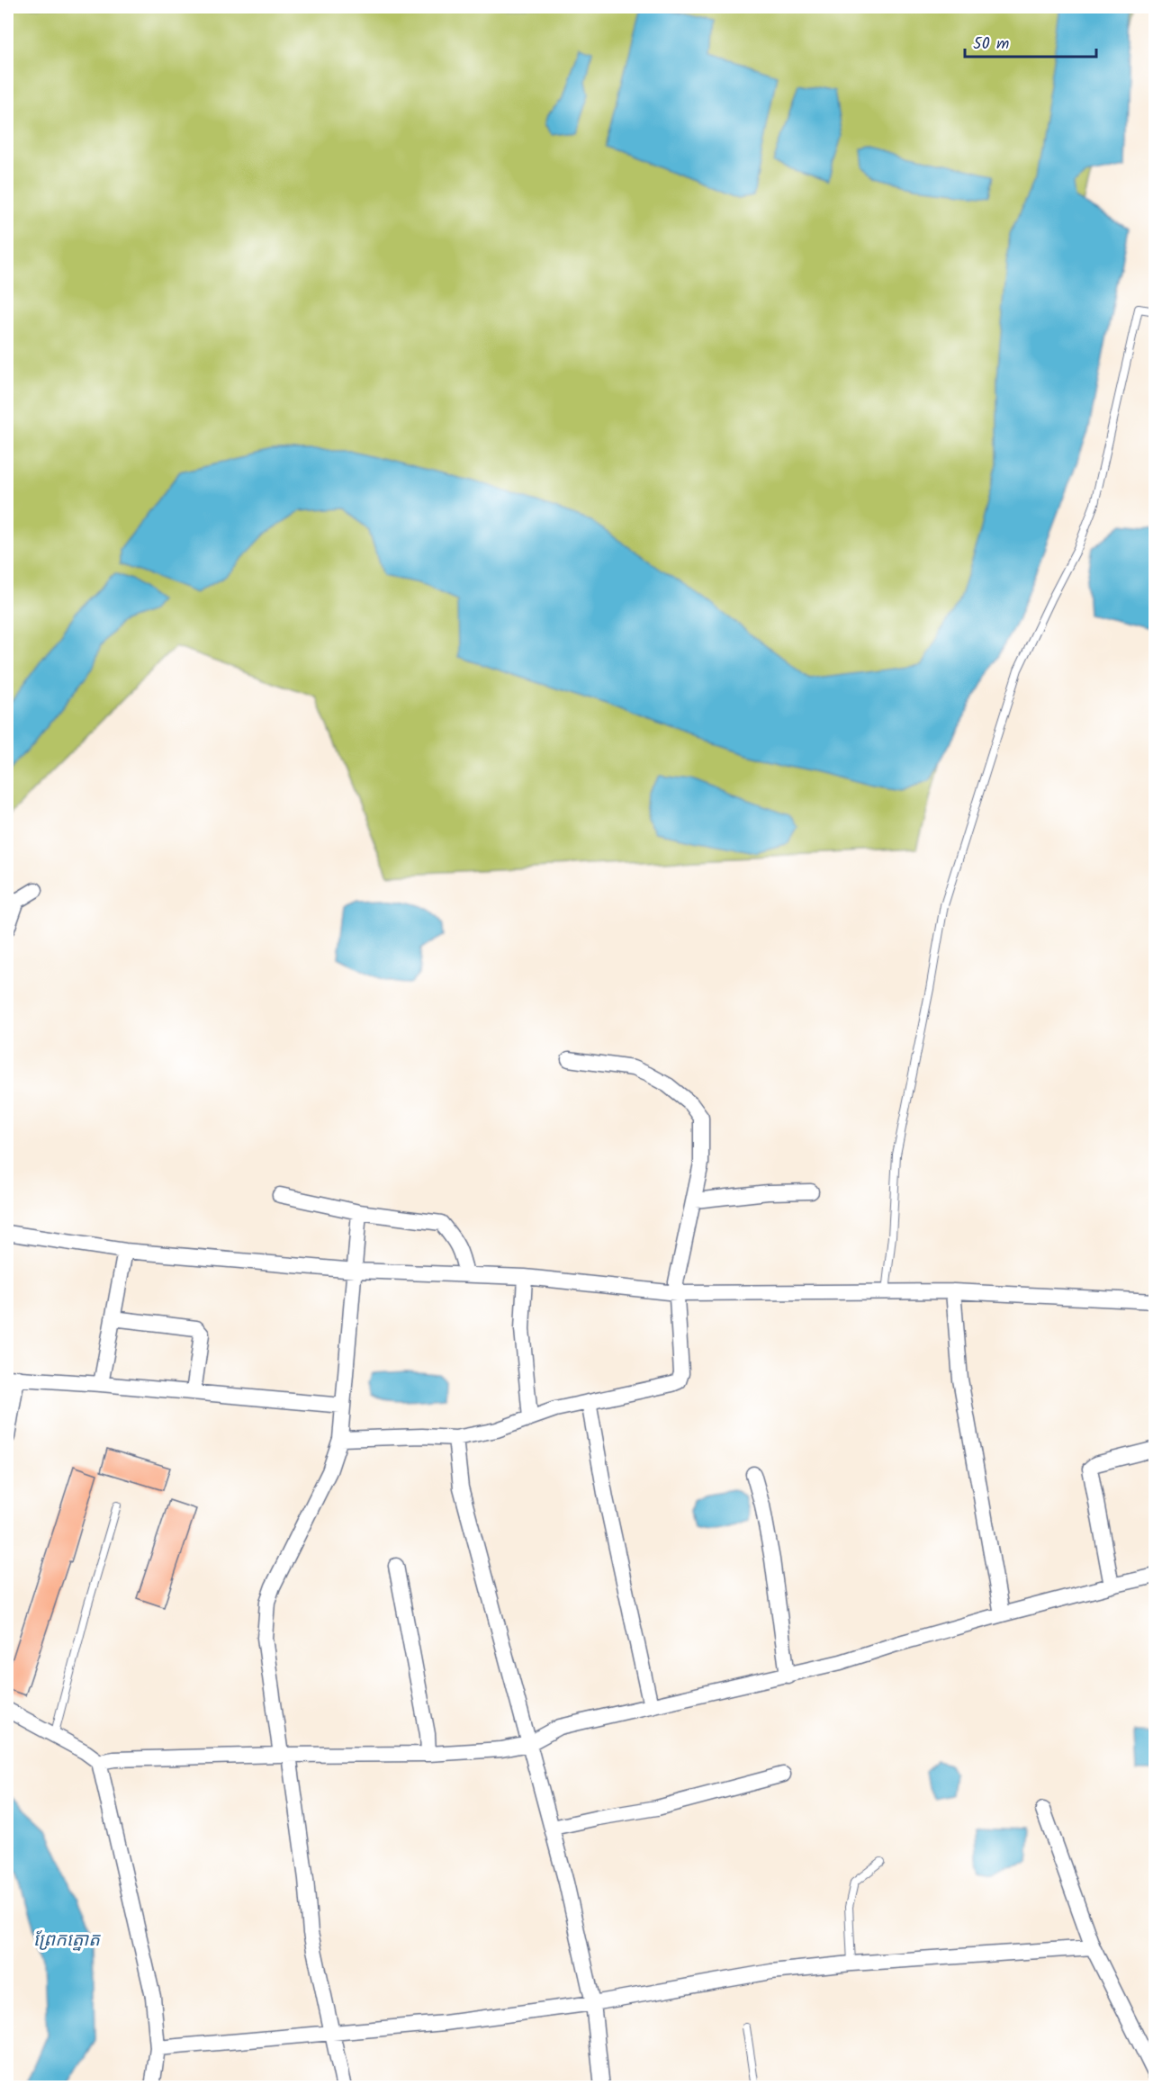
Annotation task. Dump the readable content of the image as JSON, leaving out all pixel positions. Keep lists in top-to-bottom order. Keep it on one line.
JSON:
{"water":["ព្រែកត្នោត"],"scale_bar":"50 m"}
